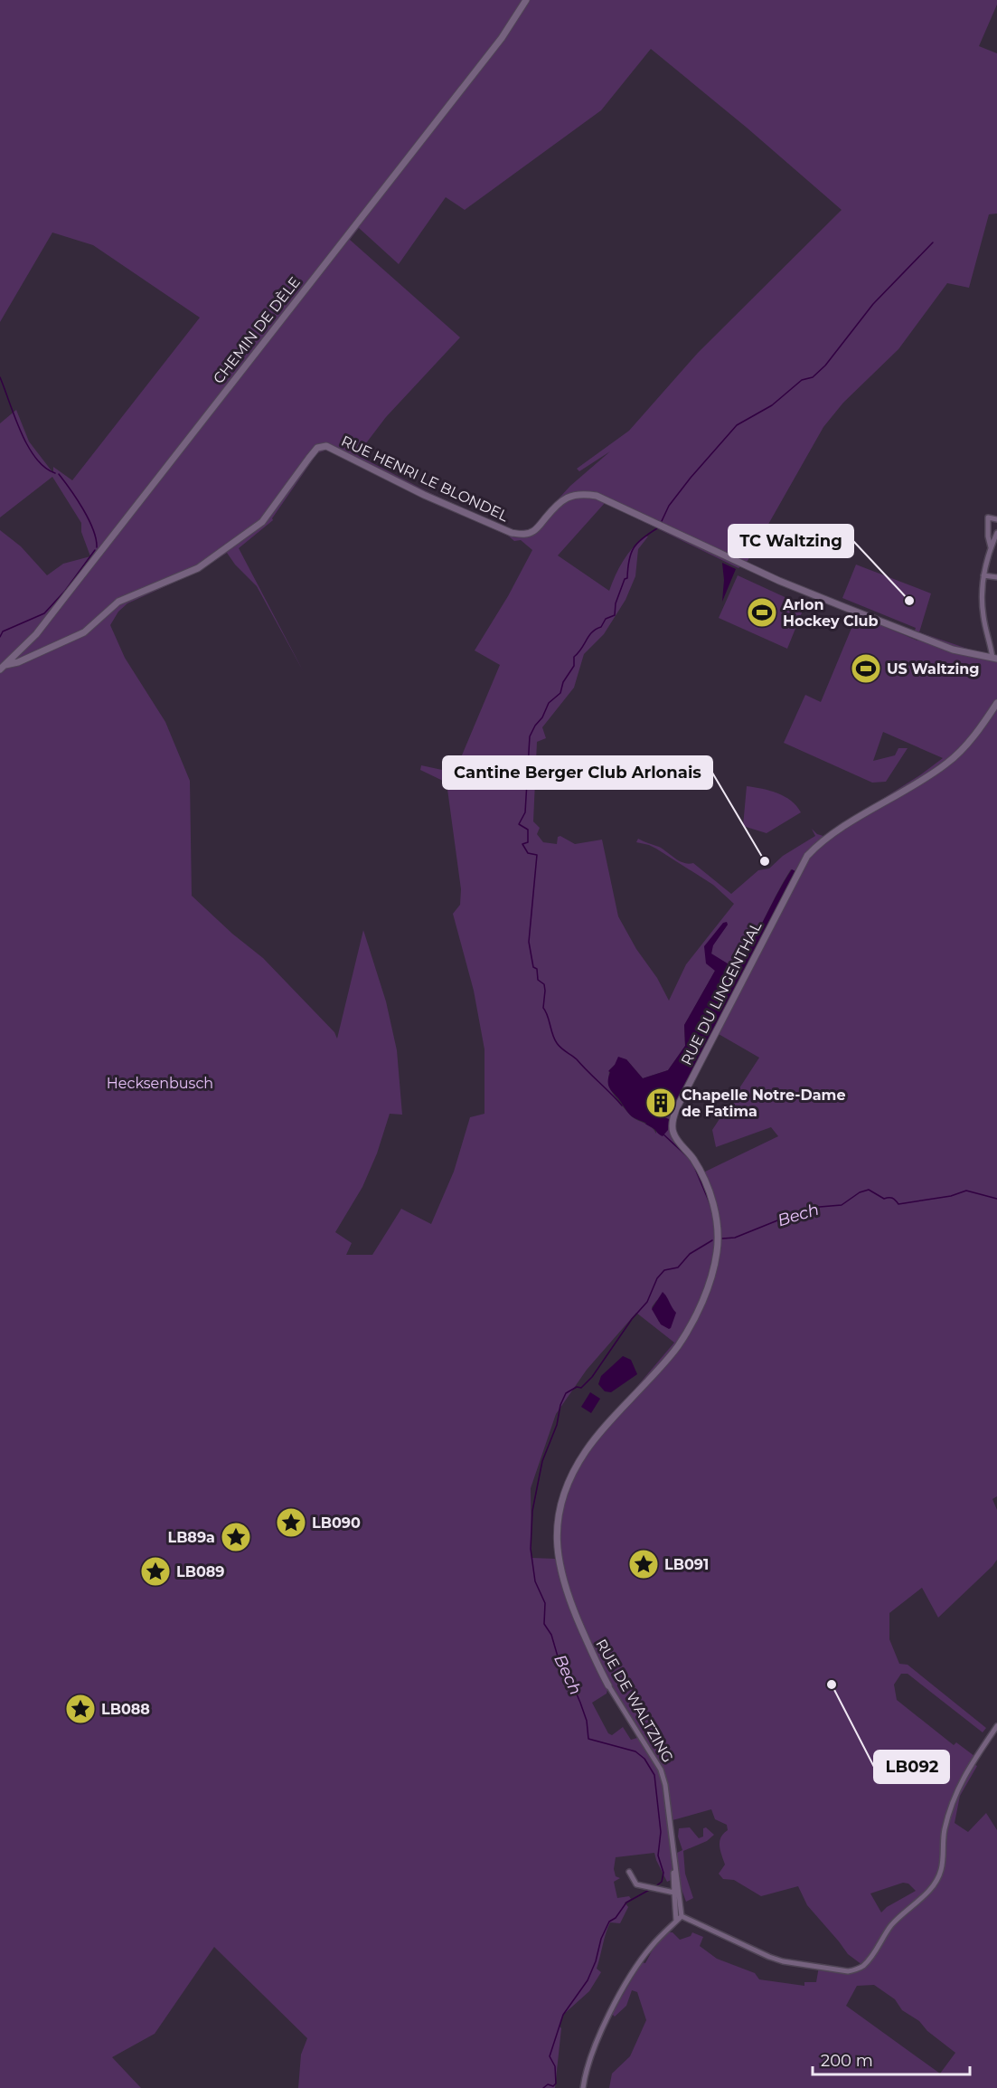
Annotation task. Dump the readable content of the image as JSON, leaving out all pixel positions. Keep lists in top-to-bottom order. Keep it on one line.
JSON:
{"streets":{"street":["CHEMIN DE DÈLE","RUE HENRI LE BLONDEL","RUE DU LINGENTHAL","RUE DE WALTZING"]},"crossings":[["CHEMIN DE DÈLE","RUE HENRI LE BLONDEL"],["RUE DU LINGENTHAL","RUE DE WALTZING"]],"water":["Bech"],"parks":["Hecksenbusch"],"places":{"other":["TC Waltzing","Cantine Berger Club Arlonais","LB092"],"sports":["Arlon Hockey Club","US Waltzing"],"building":["Chapelle Notre-Dame de Fatima"],"place":["LB090","LB89a","LB091","LB089","LB088"]},"scale_bar":"200 m"}
